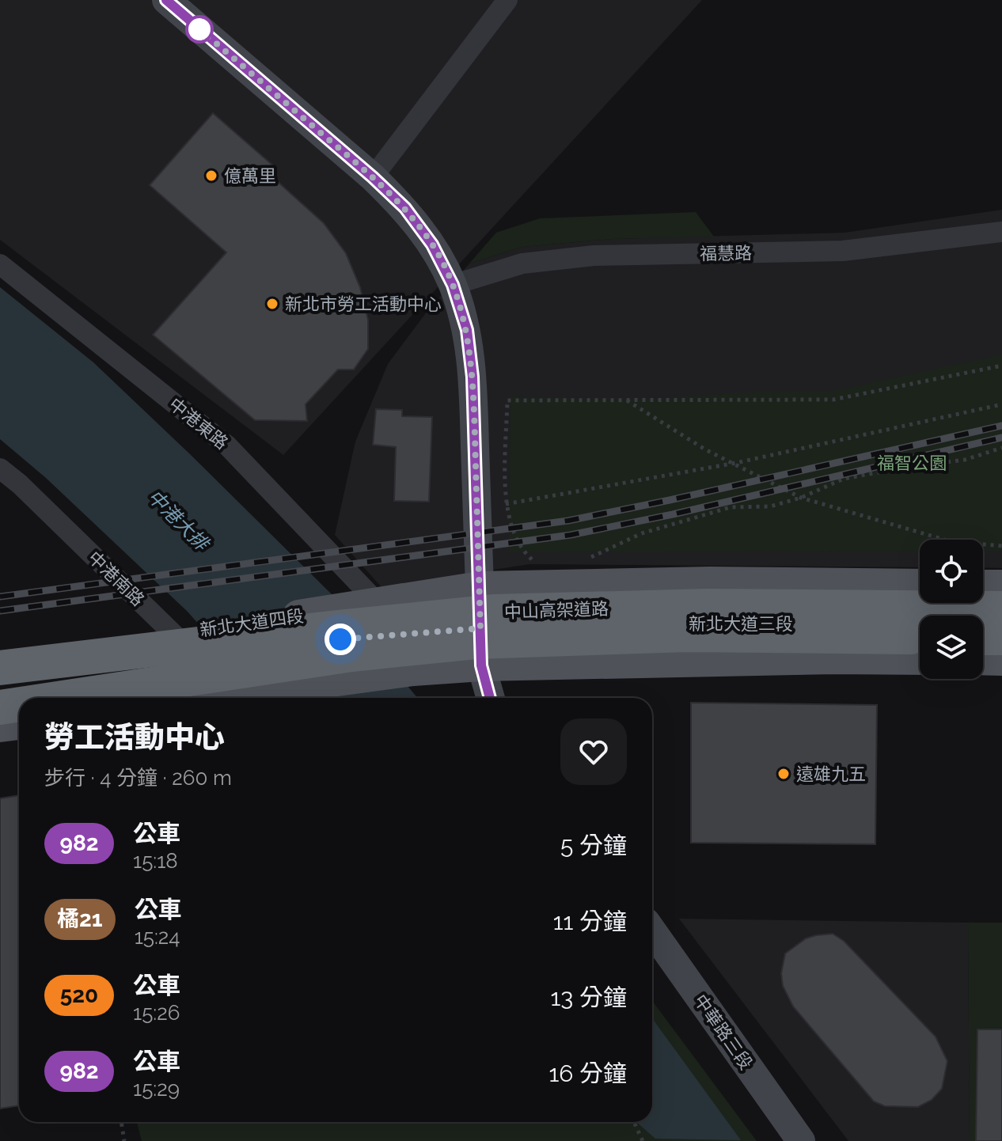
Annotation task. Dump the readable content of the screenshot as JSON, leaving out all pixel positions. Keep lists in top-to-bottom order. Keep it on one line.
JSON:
{"streets":{"highway":["中山高架道路"],"main road":["新北大道四段","新北大道三段"],"street":["福慧路","中港東路","中港南路","中華路三段"]},"crossings":[["中港東路","新北大道四段"],["中港南路","新北大道四段"],["新北大道四段","新北大道三段"]],"water":["中港大排"],"parks":["福智公園"],"places":["億萬里","新北市勞工活動中心","遠雄九五"],"lines":["bus line 982"],"page":{"heading":["勞工活動中心","步行 · 4 分鐘 · 260 m"],"list":[{"mark":"982","name":"公車","note":"15:18","value":"5 分鐘"},{"mark":"橘21","name":"公車","note":"15:24","value":"11 分鐘"},{"mark":"520","name":"公車","note":"15:26","value":"13 分鐘"},{"mark":"982","name":"公車","note":"15:29","value":"16 分鐘"}]}}
